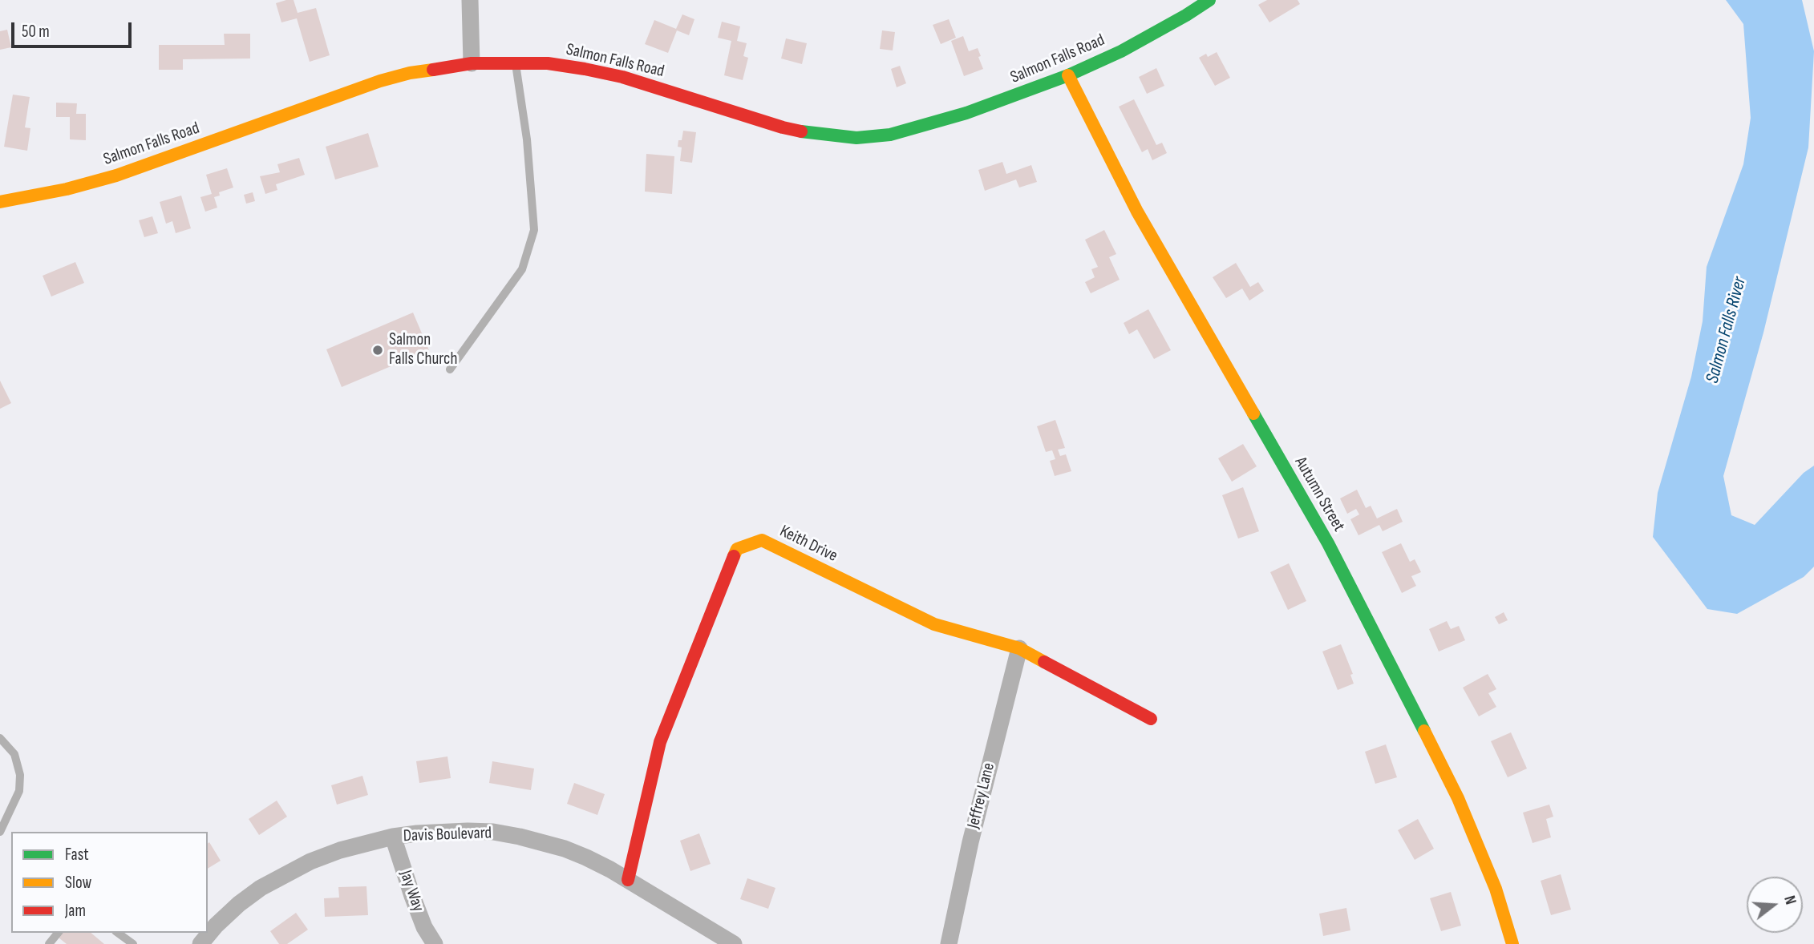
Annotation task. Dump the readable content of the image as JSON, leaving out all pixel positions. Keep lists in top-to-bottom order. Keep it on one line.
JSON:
{"streets":{"street":["Salmon Falls Road","Autumn Street","Keith Drive","Jeffrey Lane","Davis Boulevard","Jay Way"]},"crossings":[["Salmon Falls Road","Autumn Street"],["Keith Drive","Jeffrey Lane"],["Keith Drive","Davis Boulevard"],["Davis Boulevard","Jay Way"]],"water":["Salmon Falls River"],"places":["Salmon Falls Church"],"legend":["Fast","Slow","Jam"],"scale_bar":"50 m","north":"right"}
